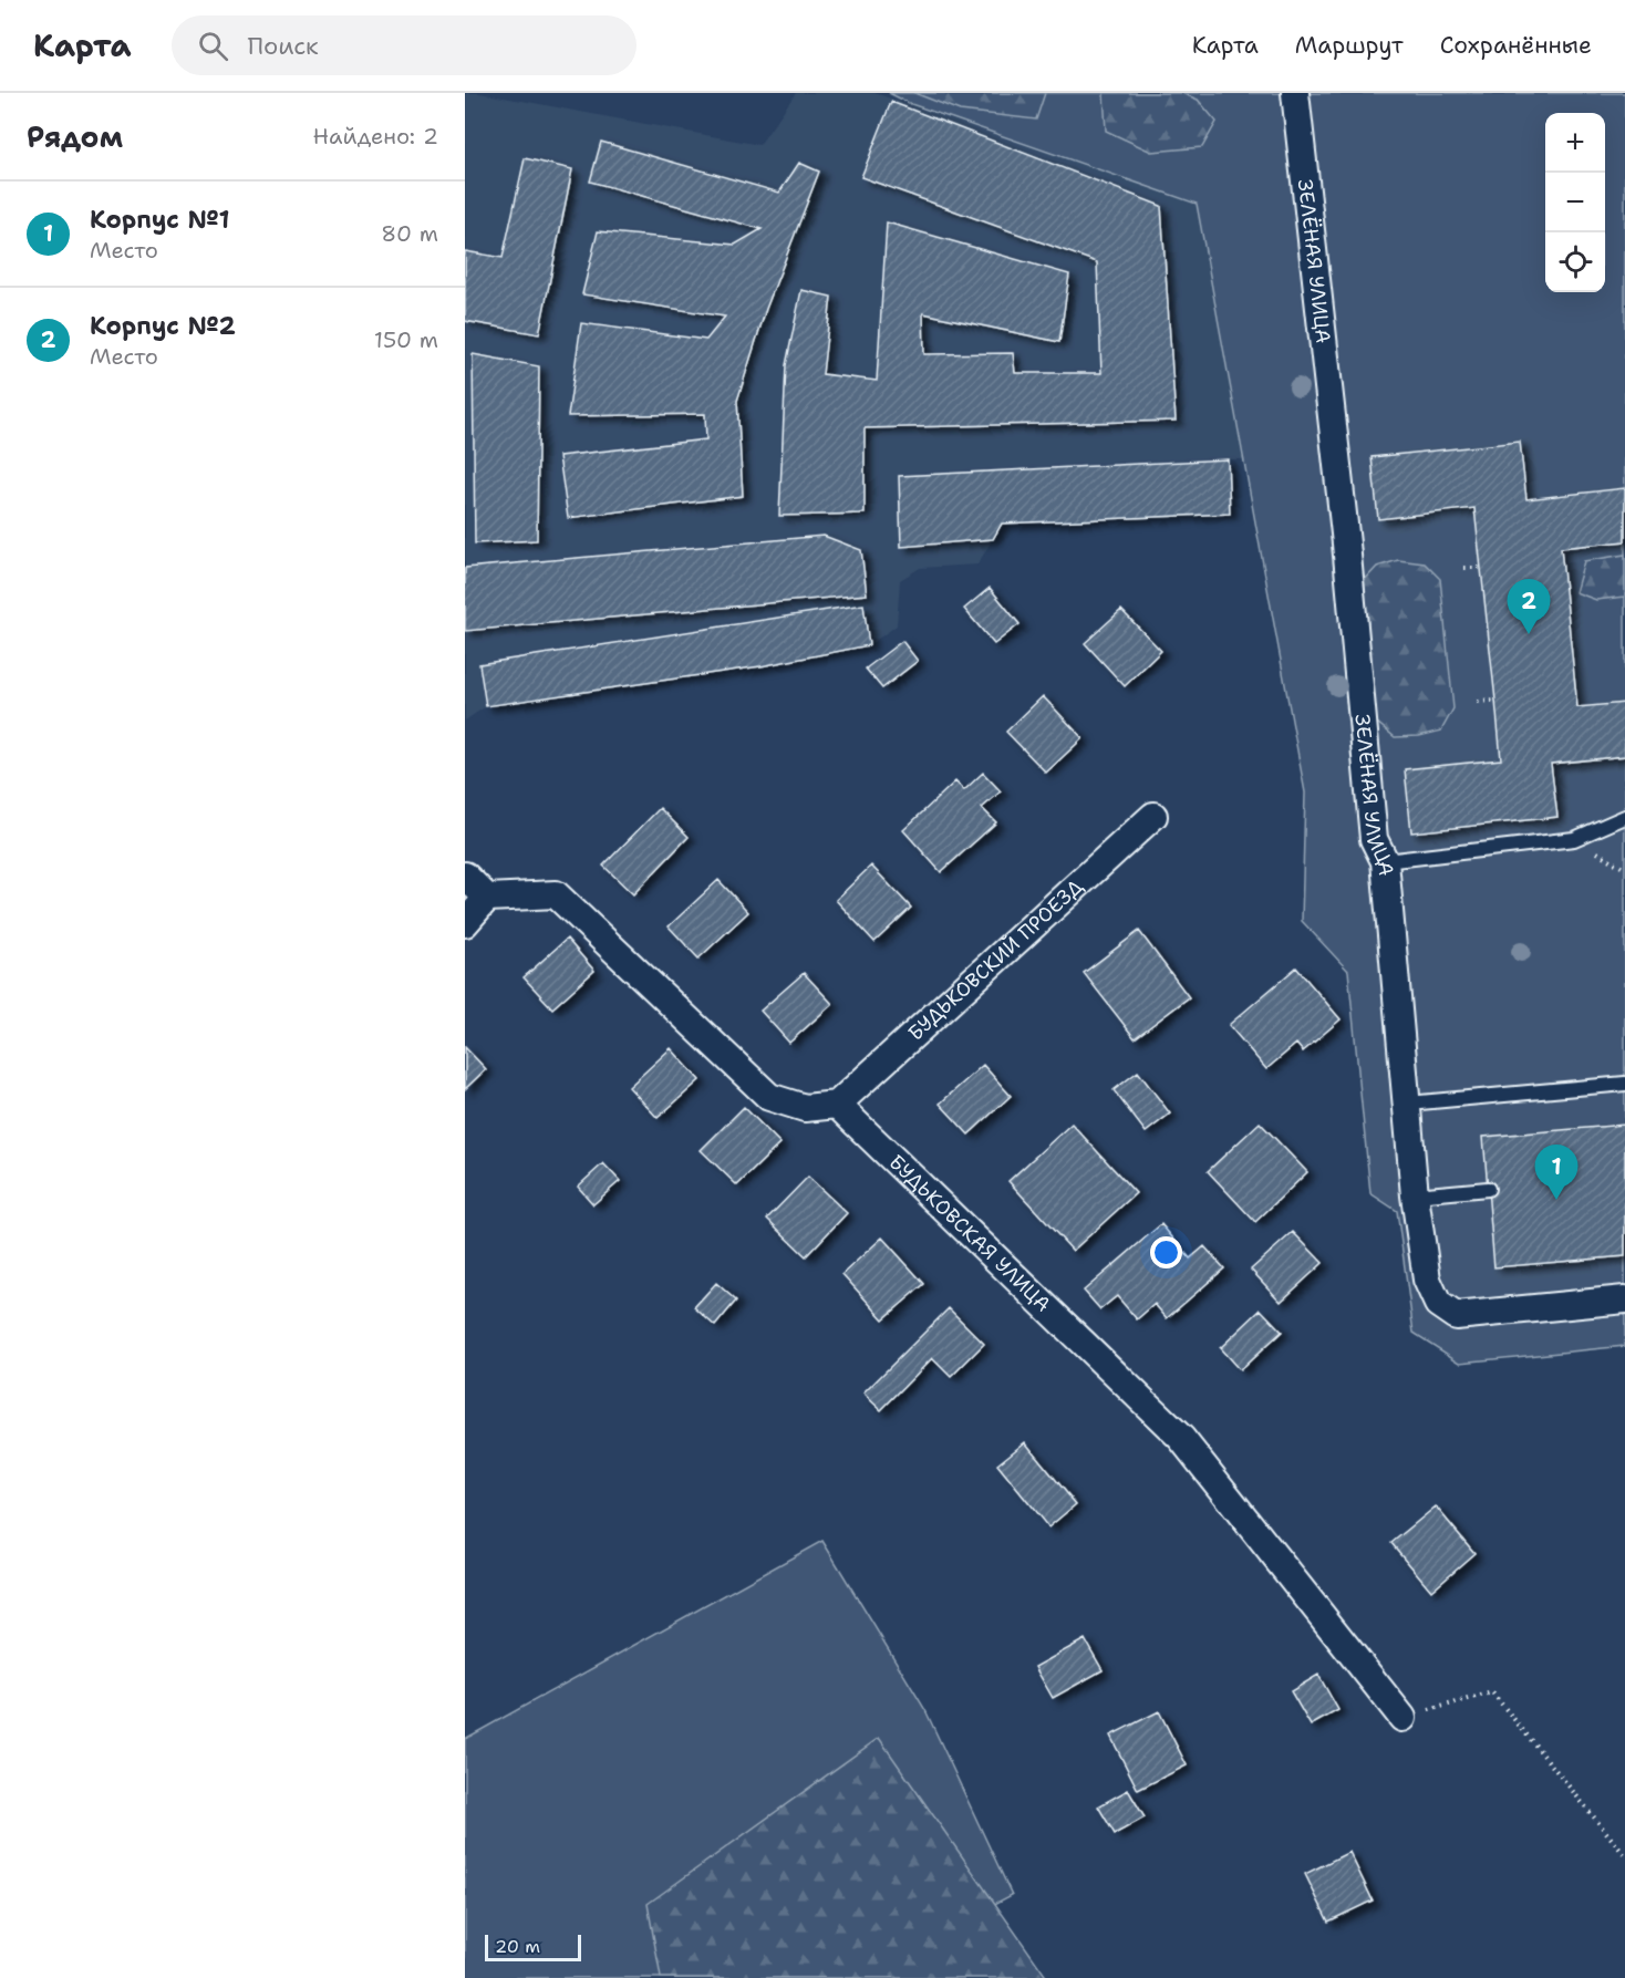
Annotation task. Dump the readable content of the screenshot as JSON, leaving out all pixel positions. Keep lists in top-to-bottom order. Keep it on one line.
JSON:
{"streets":{"street":["ЗЕЛЁНАЯ УЛИЦА","БУДЬКОВСКИЙ ПРОЕЗД","БУДЬКОВСКАЯ УЛИЦА"]},"crossings":[["БУДЬКОВСКИЙ ПРОЕЗД","БУДЬКОВСКАЯ УЛИЦА"]],"scale_bar":"20 m","page":{"header":"Карта","search":"Поиск","nav":["Карта","Маршрут","Сохранённые"],"heading":["Рядом","Найдено: 2"],"map_buttons":["+","−"],"list":[{"mark":"1","name":"Корпус №1","note":"Место","value":"80 m"},{"mark":"2","name":"Корпус №2","note":"Место","value":"150 m"}],"pins":["2","1"],"scale":"20 m"}}
